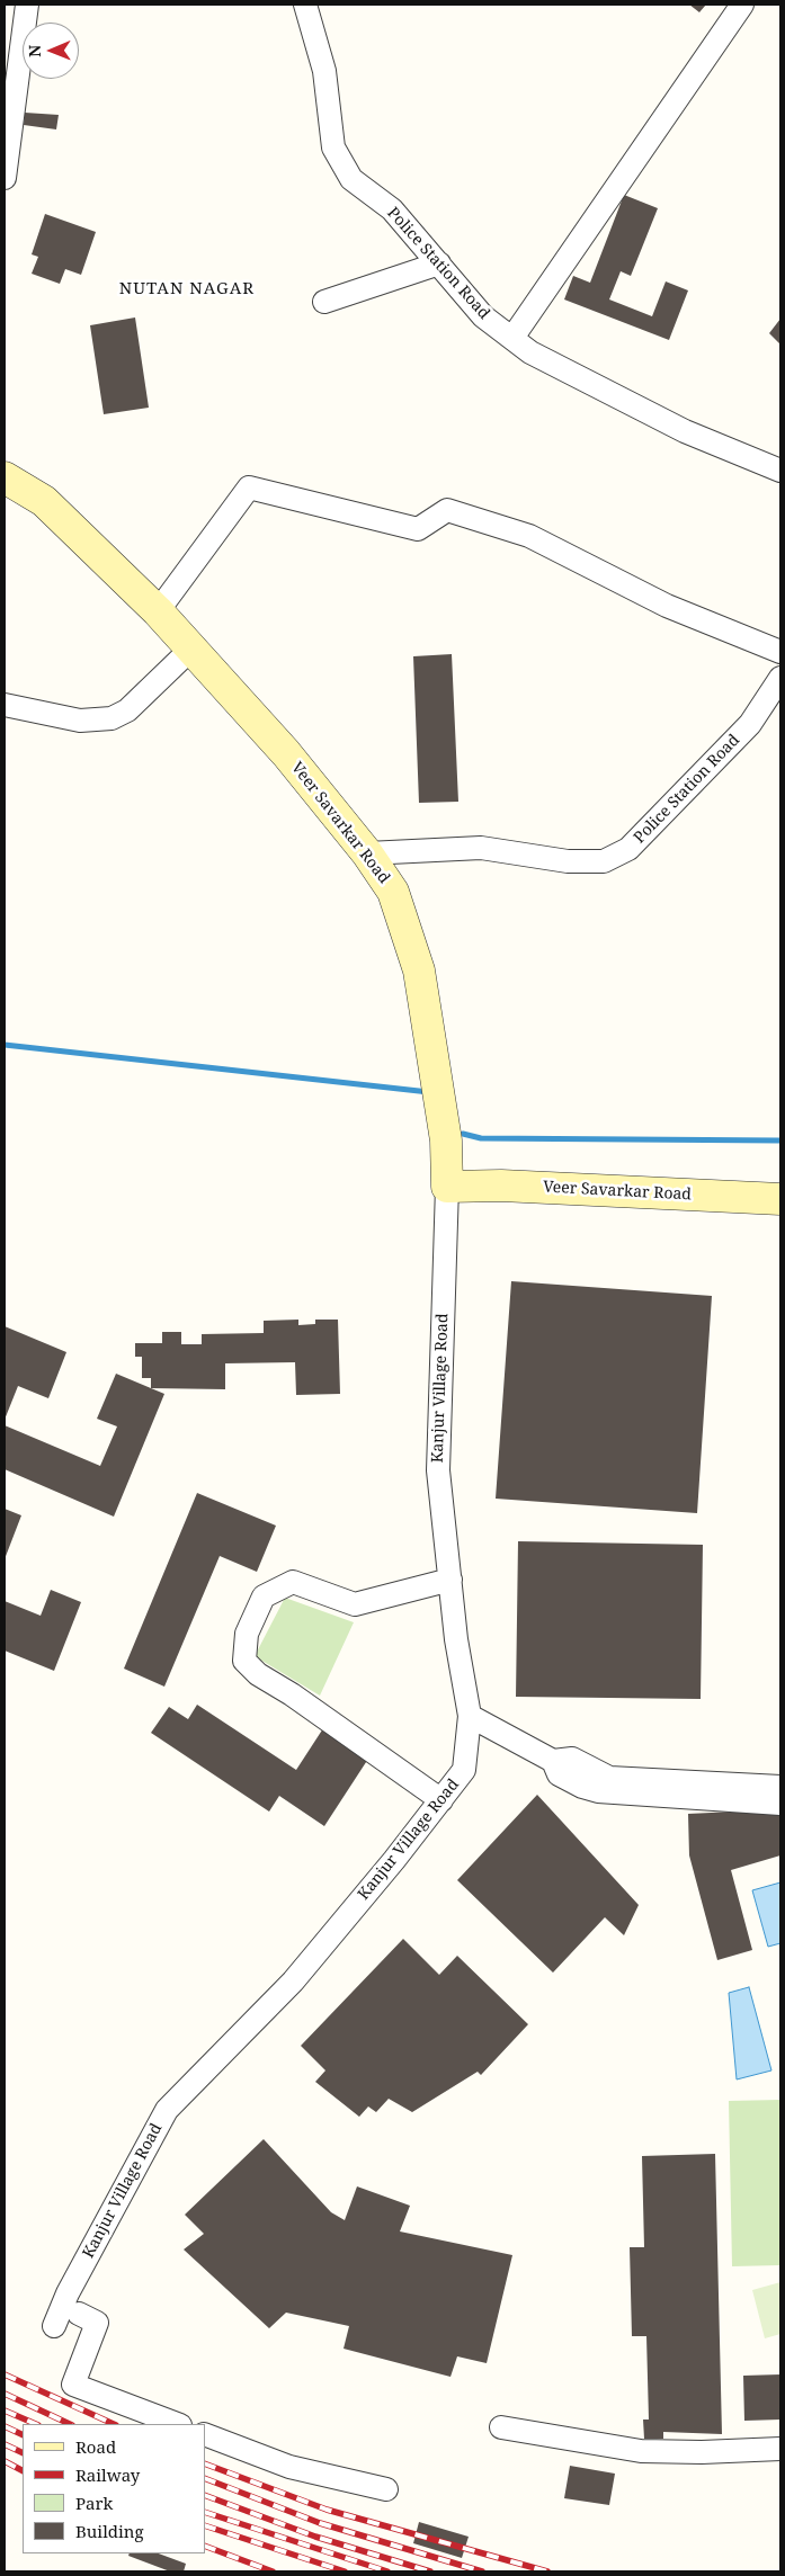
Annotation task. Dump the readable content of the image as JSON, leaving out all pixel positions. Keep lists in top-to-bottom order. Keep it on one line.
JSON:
{"streets":{"street":["Police Station Road","Veer Savarkar Road","Kanjur Village Road"]},"crossings":[["Police Station Road","Veer Savarkar Road"],["Veer Savarkar Road","Kanjur Village Road"]],"districts":["NUTAN NAGAR"],"legend":["Road","Railway","Park","Building"],"north":"left"}
